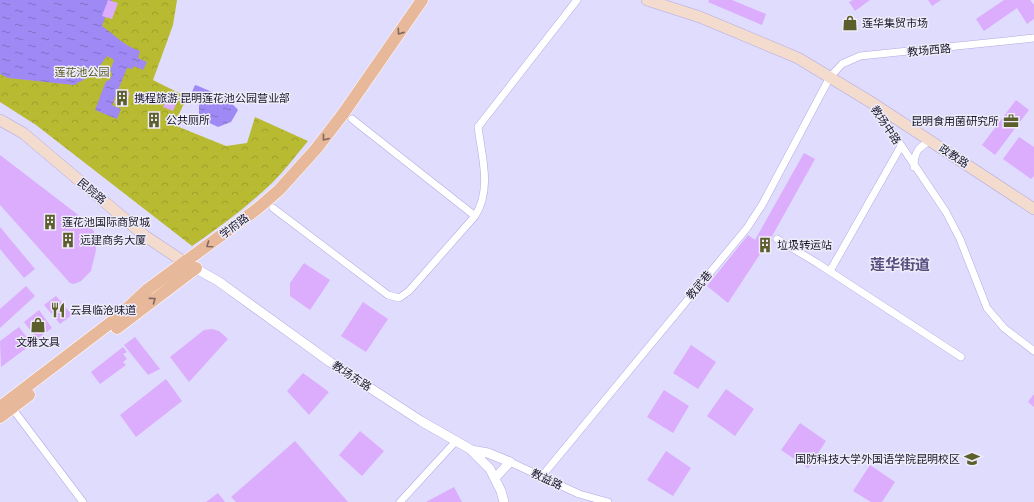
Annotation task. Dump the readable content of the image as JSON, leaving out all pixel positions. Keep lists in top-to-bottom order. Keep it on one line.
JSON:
{"streets":{"main road":["教场中路","政教路","民院路","学府路"],"street":["教场西路","教武巷","教场东路","教益路"]},"crossings":[["教场西路","教场中路"],["教场西路","教武巷"],["教场中路","政教路"],["教场中路","教武巷"],["民院路","学府路"],["民院路","教场东路"],["学府路","教场东路"],["教武巷","教益路"]],"districts":["莲华街道"],"parks":["莲花池公园"],"places":{"shop":["莲华集贸市场","文雅文具"],"building":["携程旅游·昆明莲花池公园营业部","公共厕所","莲花池国际商贸城","远建商务大厦","垃圾转运站"],"office":["昆明食用菌研究所"],"restaurant":["云县临沧味道"],"school or university":["国防科技大学外国语学院昆明校区"]}}
